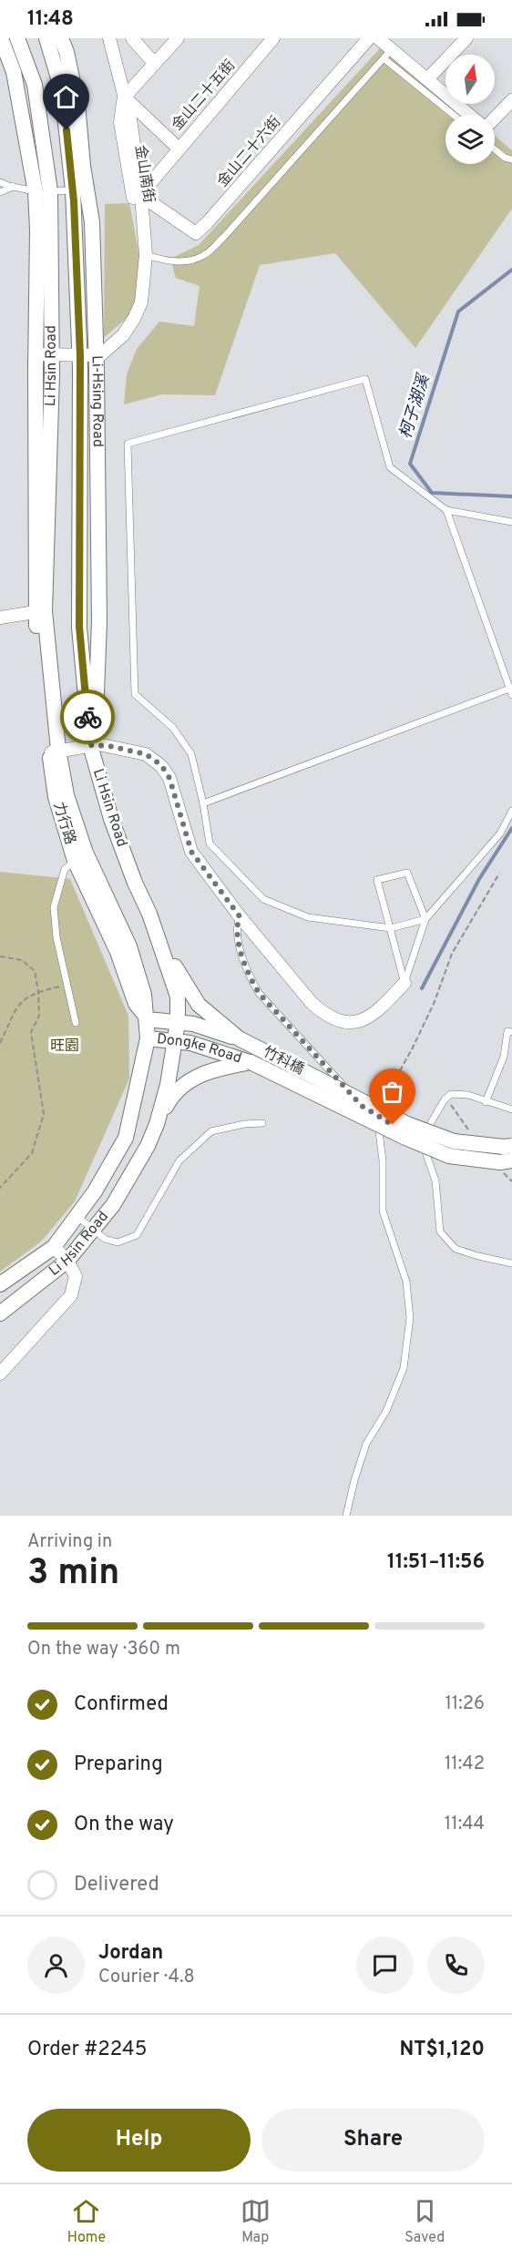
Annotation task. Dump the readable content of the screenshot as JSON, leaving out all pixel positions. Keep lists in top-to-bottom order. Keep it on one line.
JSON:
{"streets":{"street":["金山二十五街","金山二十六街","金山南街","Li Hsin Road","Li-Hsing Road","力行路","Dongke Road","竹科橋"]},"crossings":[["金山二十五街","金山二十六街"],["金山二十五街","金山南街"],["金山二十六街","金山南街"],["金山南街","Li-Hsing Road"],["Li Hsin Road","Li-Hsing Road"],["Li Hsin Road","力行路"],["Li Hsin Road","Dongke Road"],["力行路","Dongke Road"],["Dongke Road","竹科橋"]],"water":["柯子湖溪"],"parks":["旺園"],"north":"top","page":{"status":"11:48","heading":["3 min","Arriving in","11:51–11:56"],"panel":["Jordan","Courier · 4.8","Order #2245","NT$1,120"],"bar":"On the way · 360 m","list":[["Confirmed","11:26"],["Preparing","11:42"],["On the way","11:44"],"Delivered"],"buttons":["Help","Share"],"tabs":["Home","Map","Saved"]}}
